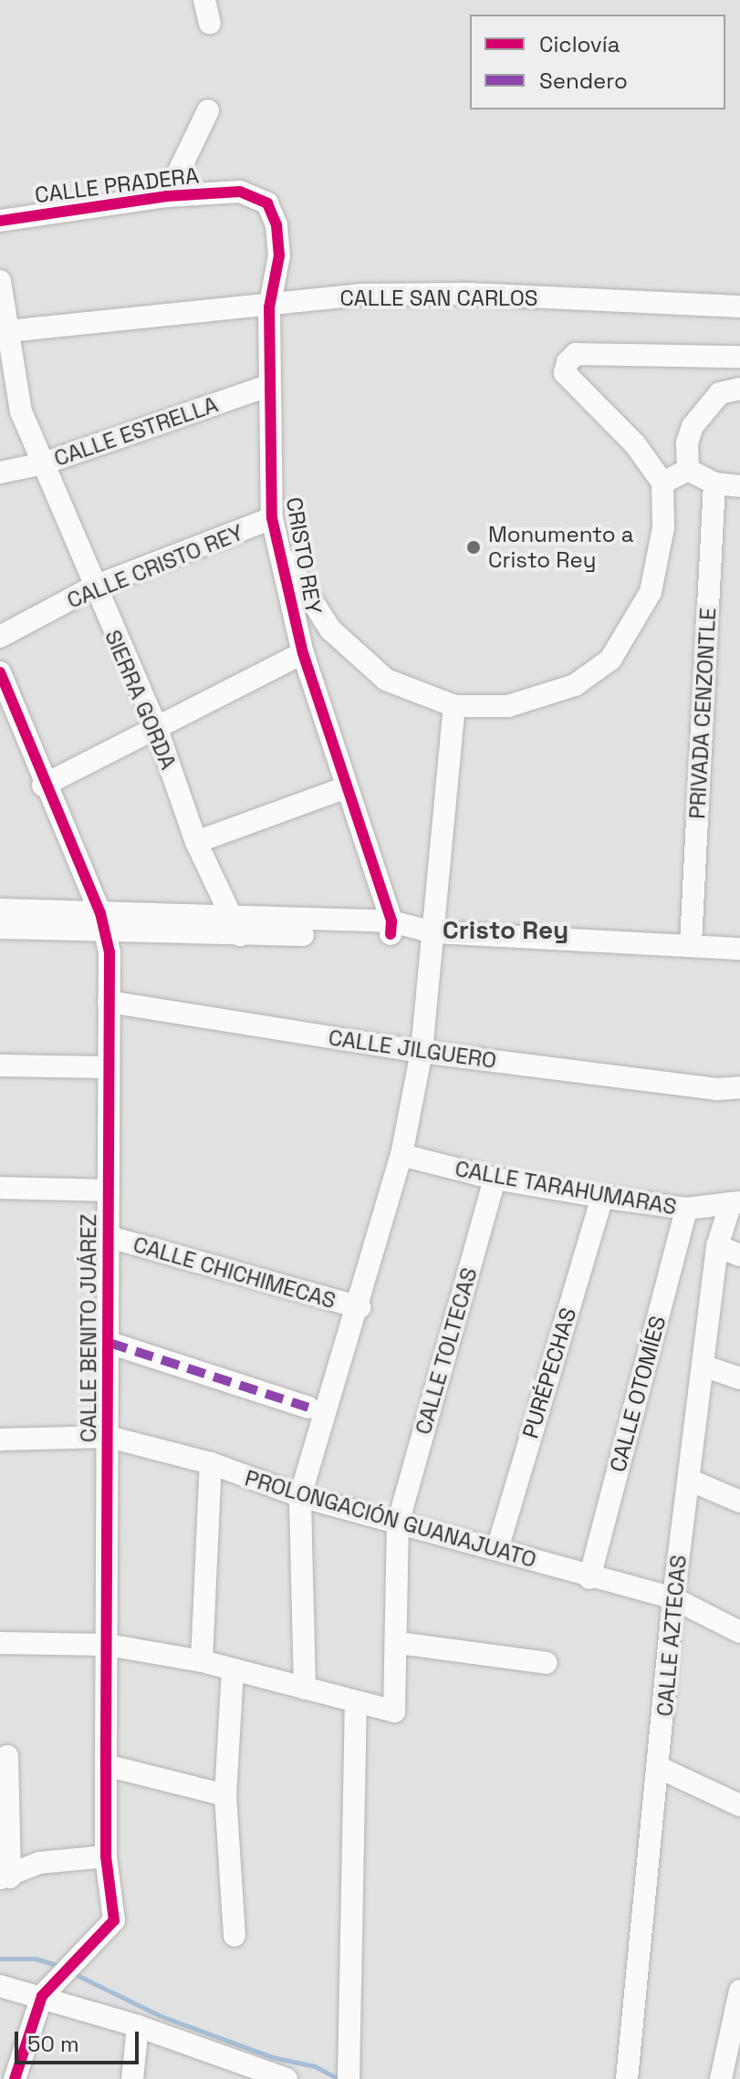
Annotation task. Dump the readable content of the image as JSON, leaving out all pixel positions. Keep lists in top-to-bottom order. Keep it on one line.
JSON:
{"streets":{"street":["CALLE PRADERA","CALLE SAN CARLOS","CALLE ESTRELLA","CRISTO REY","CALLE CRISTO REY","SIERRA GORDA","PRIVADA CENZONTLE","CALLE JILGUERO","CALLE TARAHUMARAS","CALLE CHICHIMECAS","CALLE BENITO JUÁREZ","CALLE TOLTECAS","PURÉPECHAS","CALLE OTOMÍES","PROLONGACIÓN GUANAJUATO","CALLE AZTECAS"]},"crossings":[["CALLE PRADERA","CRISTO REY"],["CALLE SAN CARLOS","CRISTO REY"],["CALLE SAN CARLOS","SIERRA GORDA"],["CALLE ESTRELLA","CRISTO REY"],["CALLE ESTRELLA","SIERRA GORDA"],["CRISTO REY","CALLE CRISTO REY"],["CALLE CRISTO REY","SIERRA GORDA"],["CALLE JILGUERO","CALLE BENITO JUÁREZ"],["CALLE TARAHUMARAS","CALLE TOLTECAS"],["CALLE TARAHUMARAS","PURÉPECHAS"],["CALLE TARAHUMARAS","CALLE OTOMÍES"],["CALLE TARAHUMARAS","CALLE AZTECAS"],["CALLE CHICHIMECAS","CALLE BENITO JUÁREZ"],["CALLE BENITO JUÁREZ","PROLONGACIÓN GUANAJUATO"],["CALLE TOLTECAS","PROLONGACIÓN GUANAJUATO"],["PURÉPECHAS","PROLONGACIÓN GUANAJUATO"],["CALLE OTOMÍES","PROLONGACIÓN GUANAJUATO"],["PROLONGACIÓN GUANAJUATO","CALLE AZTECAS"]],"districts":["Cristo Rey"],"places":["Monumento a Cristo Rey"],"legend":["Ciclovía","Sendero"],"scale_bar":"50 m"}
